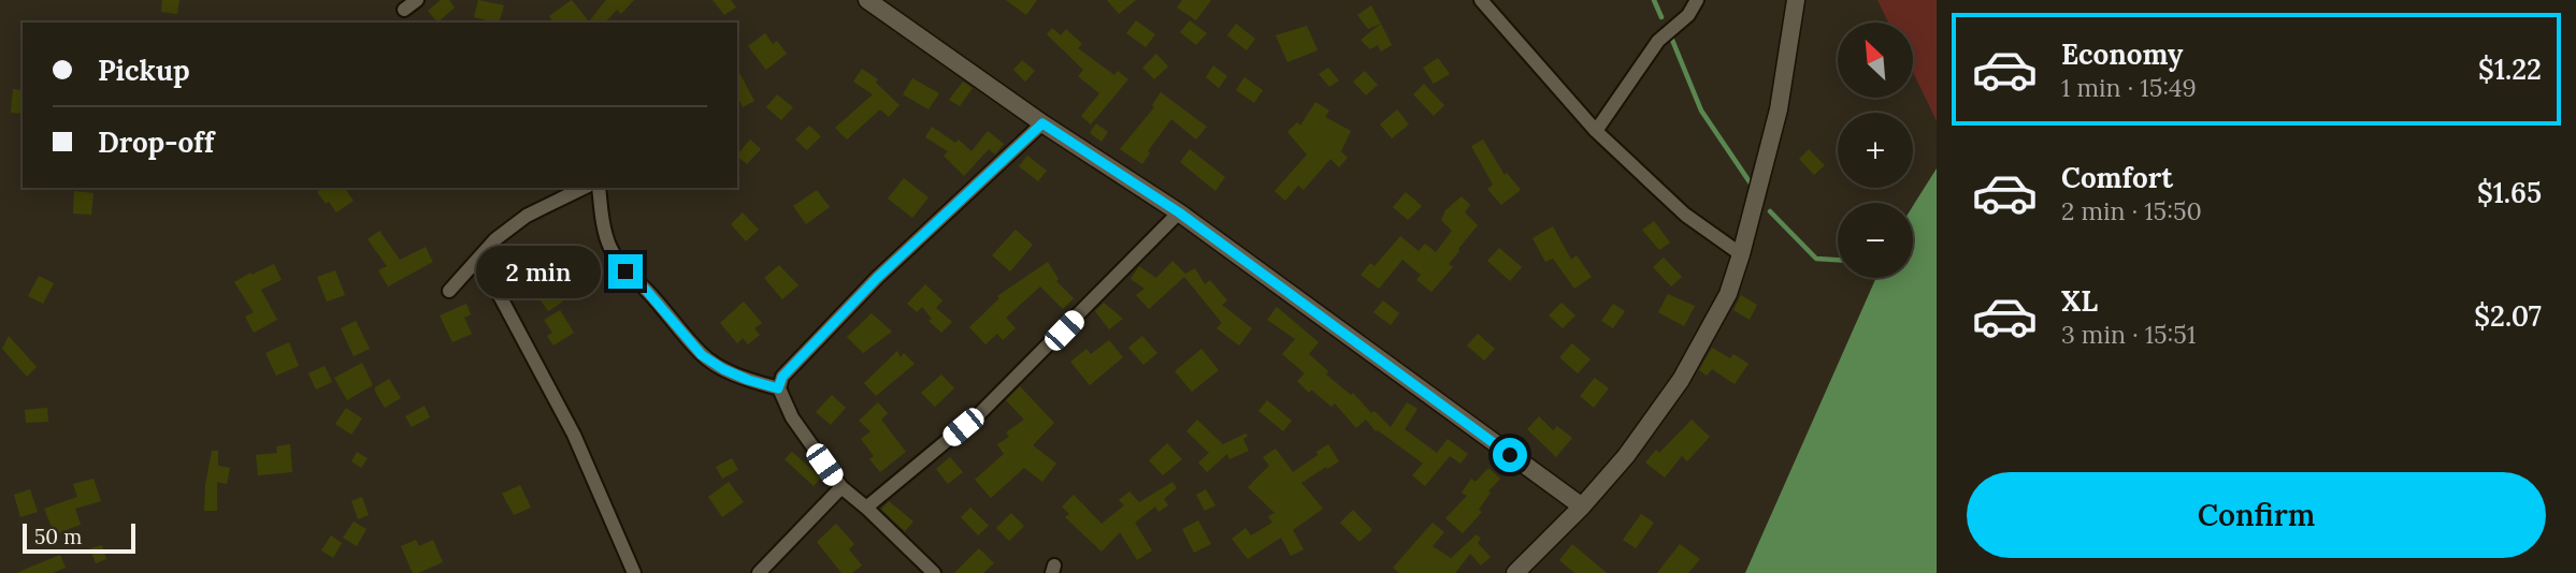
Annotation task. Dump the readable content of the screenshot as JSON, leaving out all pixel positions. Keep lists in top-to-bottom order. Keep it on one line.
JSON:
{"scale_bar":"50 m","north":"top left","page":{"list":[{"name":"Economy","note":"1 min · 15:49","value":"$1.22"},{"name":"Comfort","note":"2 min · 15:50","value":"$1.65"},{"name":"XL","note":"3 min · 15:51","value":"$2.07"}],"map_buttons":["+","−"],"banner":["Pickup","Drop-off"],"bubble":"2 min","buttons":"Confirm","scale":"50 m"}}
